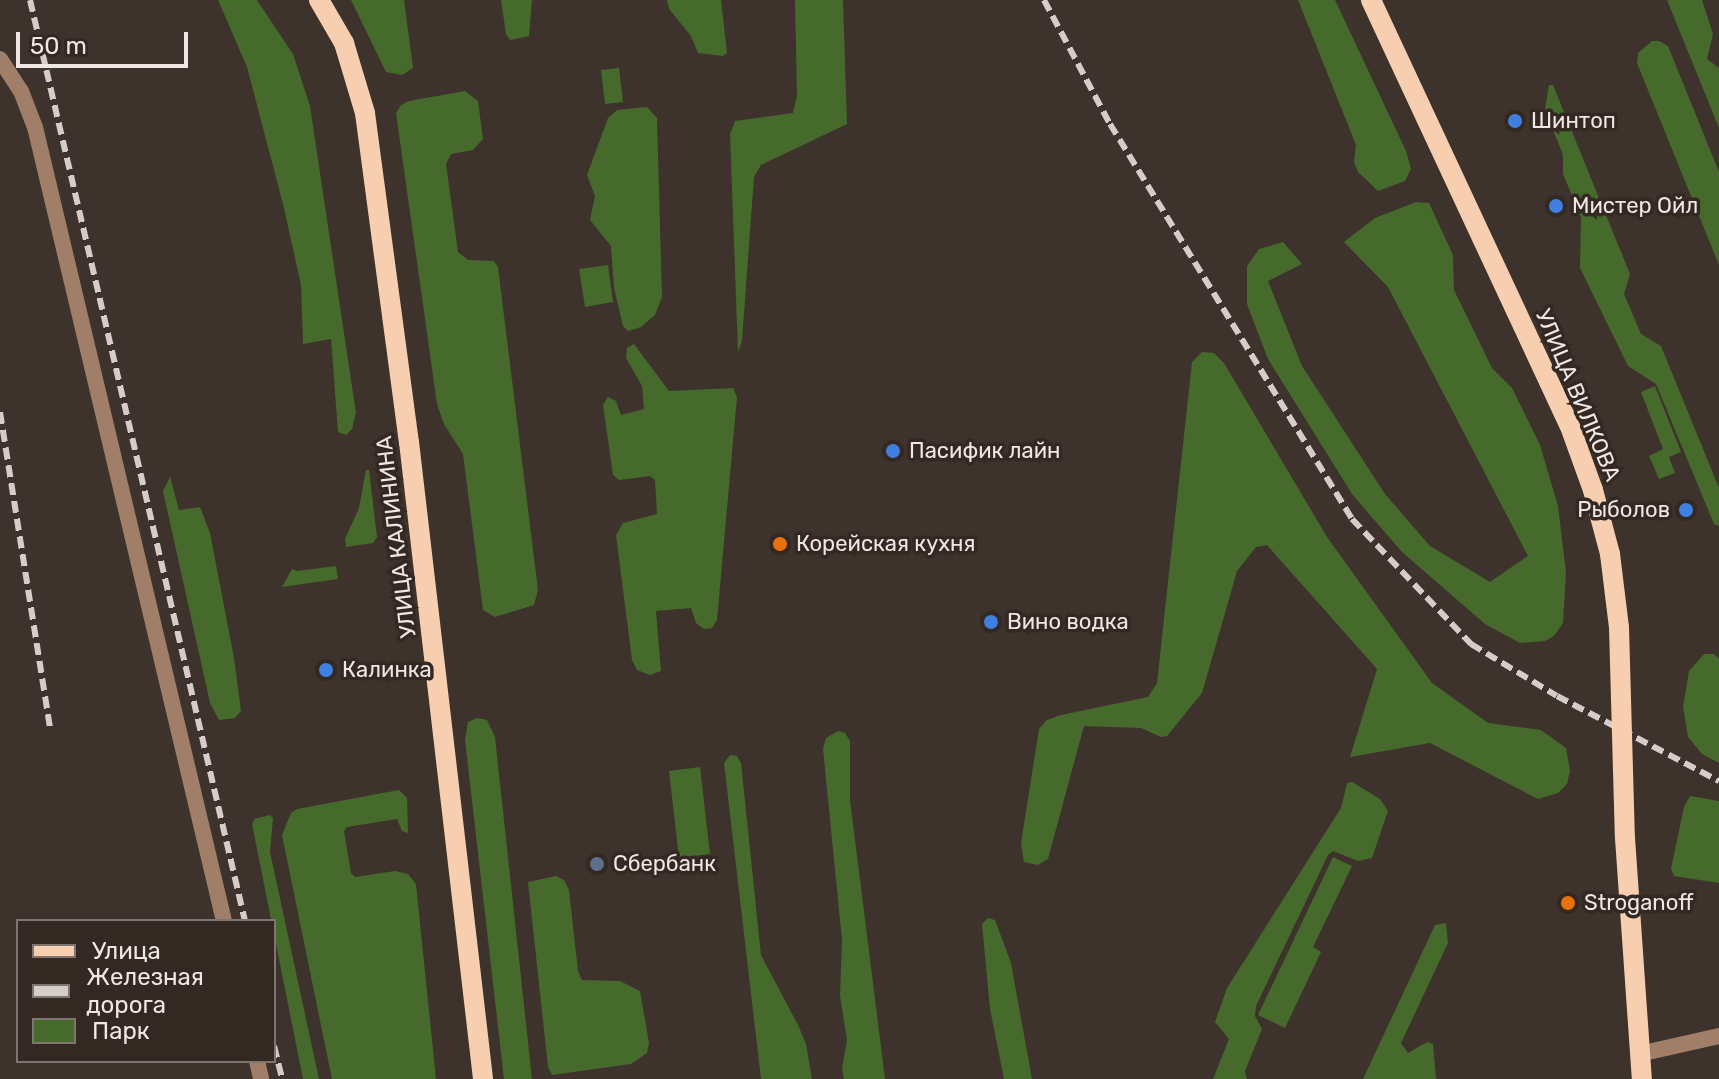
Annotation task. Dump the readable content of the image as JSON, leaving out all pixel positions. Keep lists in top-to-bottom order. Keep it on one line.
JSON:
{"streets":{"main road":["УЛИЦА ВИЛКОВА","УЛИЦА КАЛИНИНА"]},"places":["Шинтоп","Мистер Ойл","Пасифик лайн","Рыболов","Корейская кухня","Вино водка","Калинка","Сбербанк","Stroganoff"],"legend":["Улица","Железная дорога","Парк"],"scale_bar":"50 m"}
